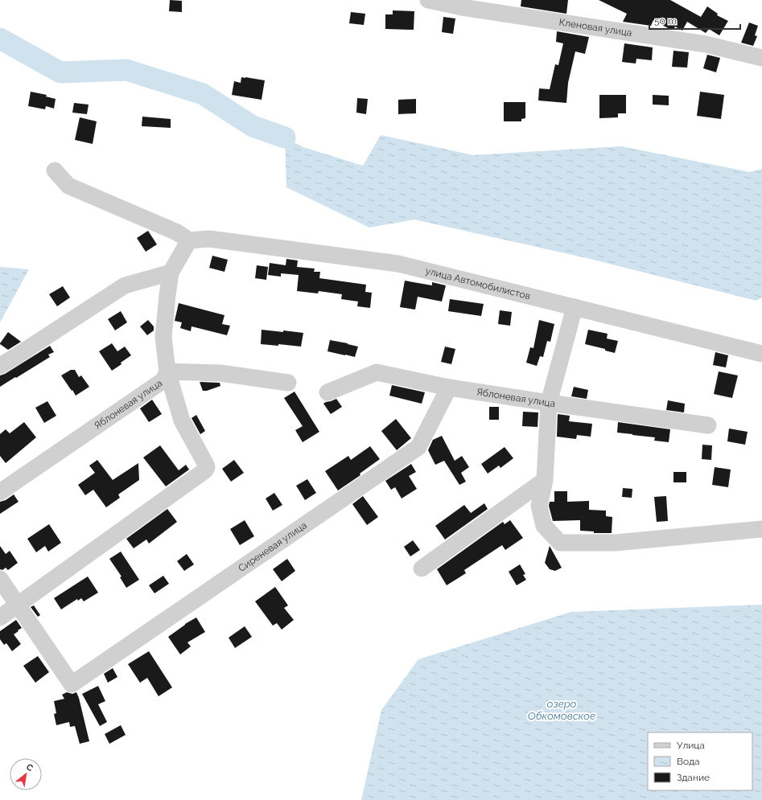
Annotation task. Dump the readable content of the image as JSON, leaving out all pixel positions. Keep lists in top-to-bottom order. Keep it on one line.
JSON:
{"streets":{"street":["Кленовая улица","улица Автомобилистов","Яблоневая улица","Сиреневая улица"]},"crossings":[["Яблоневая улица","Сиреневая улица"]],"water":["озеро Обкомовское"],"legend":["Улица","Вода","Здание"],"scale_bar":"50 m","north":"top right"}
